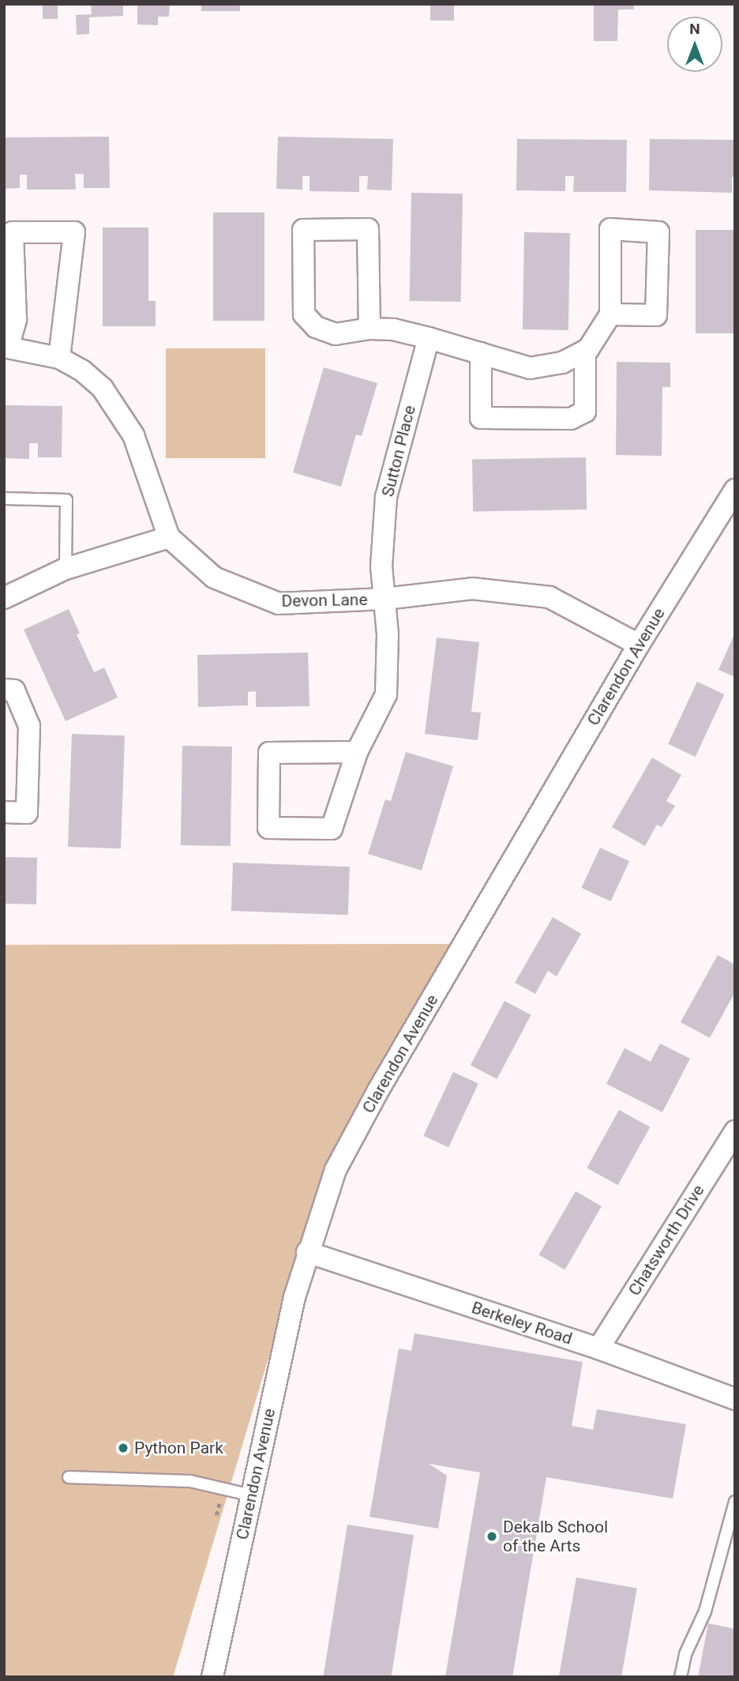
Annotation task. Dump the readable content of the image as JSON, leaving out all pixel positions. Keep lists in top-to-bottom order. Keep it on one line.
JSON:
{"streets":{"street":["Sutton Place","Devon Lane","Clarendon Avenue","Chatsworth Drive","Berkeley Road"]},"crossings":[["Sutton Place","Devon Lane"],["Devon Lane","Clarendon Avenue"],["Clarendon Avenue","Berkeley Road"],["Chatsworth Drive","Berkeley Road"]],"places":["Python Park","Dekalb School of the Arts"],"north":"top"}
